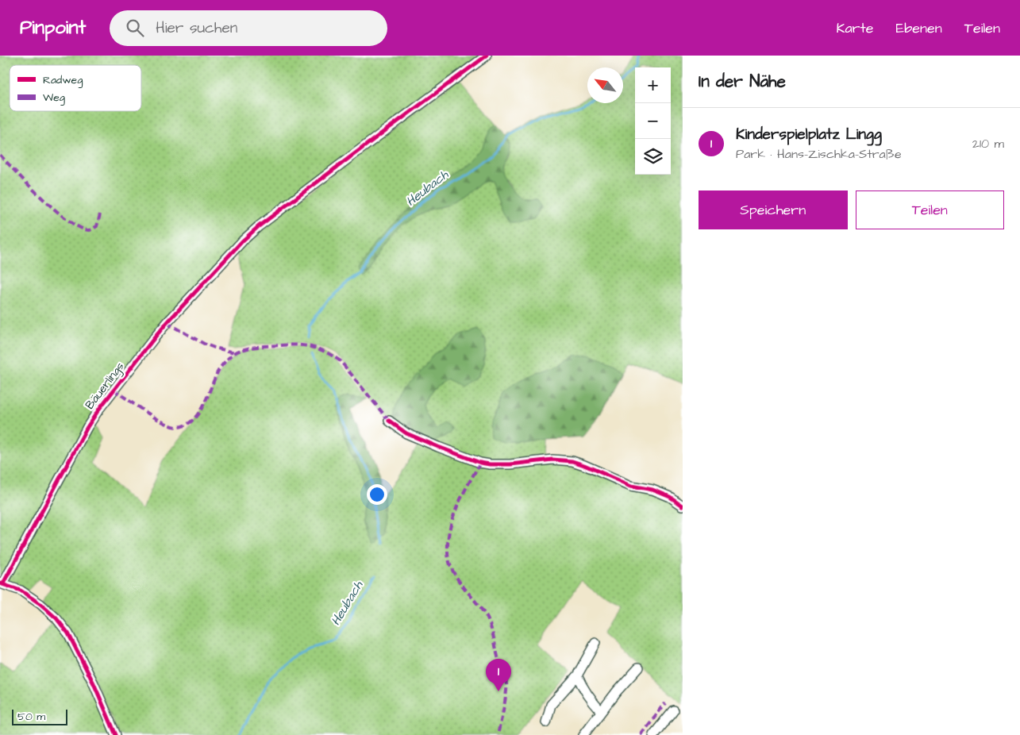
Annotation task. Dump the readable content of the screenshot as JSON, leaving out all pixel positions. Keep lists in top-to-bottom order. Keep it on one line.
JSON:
{"streets":{"street":["Bäuerlings"]},"water":["Heubach"],"legend":["Radweg","Weg"],"scale_bar":"50 m","north":"top left","page":{"header":"Pinpoint","search":"Hier suchen","nav":["Karte","Ebenen","Teilen"],"heading":"In der Nähe","map_buttons":["+","−"],"list":[{"mark":"1","name":"Kinderspielplatz Lingg","note":"Park · Hans-Zischka-Straße","value":"210 m"}],"buttons":["Speichern","Teilen"],"pins":"1","scale":"50 m"}}
